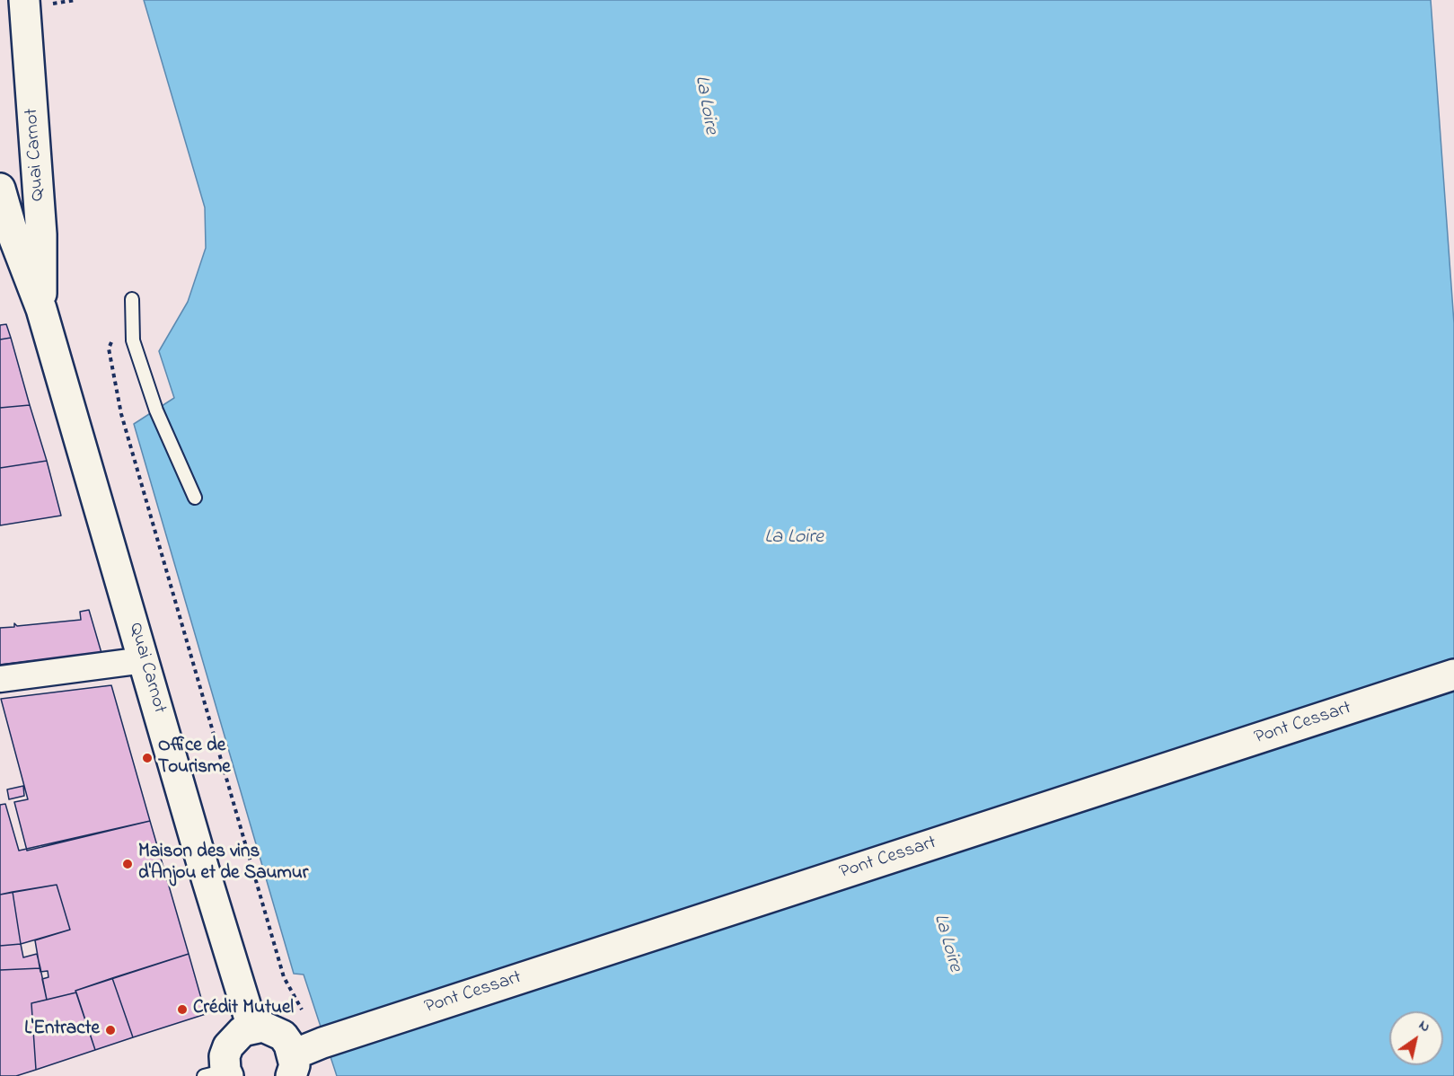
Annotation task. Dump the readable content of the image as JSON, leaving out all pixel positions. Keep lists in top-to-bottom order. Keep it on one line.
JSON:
{"streets":{"main road":["Quai Carnot","Pont Cessart"]},"water":["La Loire"],"places":["Office de Tourisme","Maison des vins d'Anjou et de Saumur","Crédit Mutuel","L'Entracte"],"north":"top right"}
